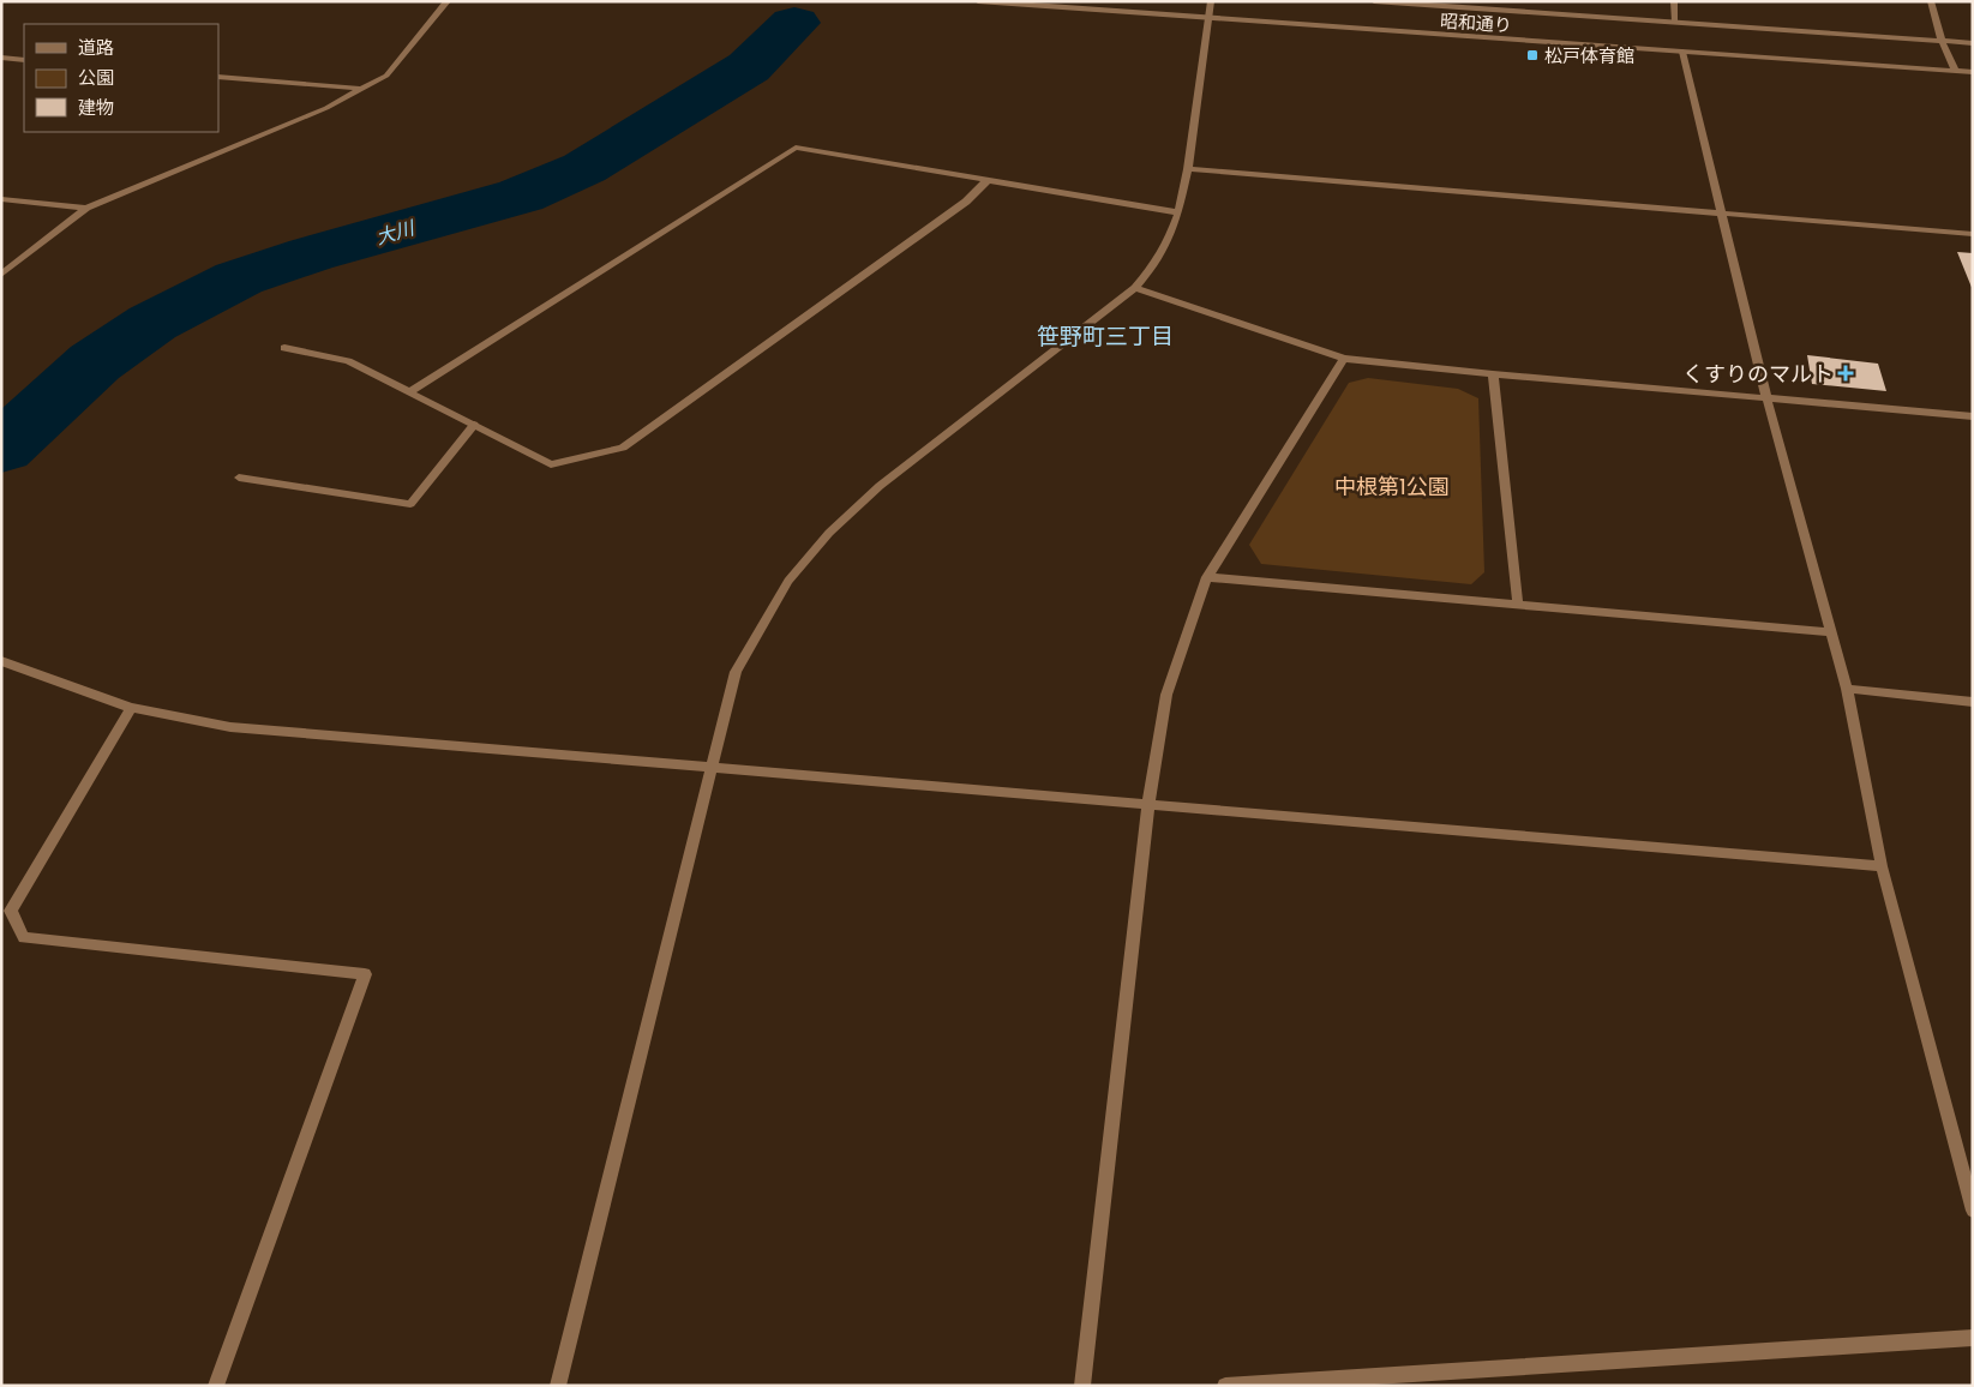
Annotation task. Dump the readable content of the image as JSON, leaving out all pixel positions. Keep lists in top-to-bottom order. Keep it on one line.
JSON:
{"streets":{"street":["昭和通り"]},"districts":["笹野町三丁目"],"water":["大川"],"parks":["中根第1公園"],"places":{"transit":["松戸体育館"],"health":["くすりのマルト"]},"legend":["道路","公園","建物"]}
